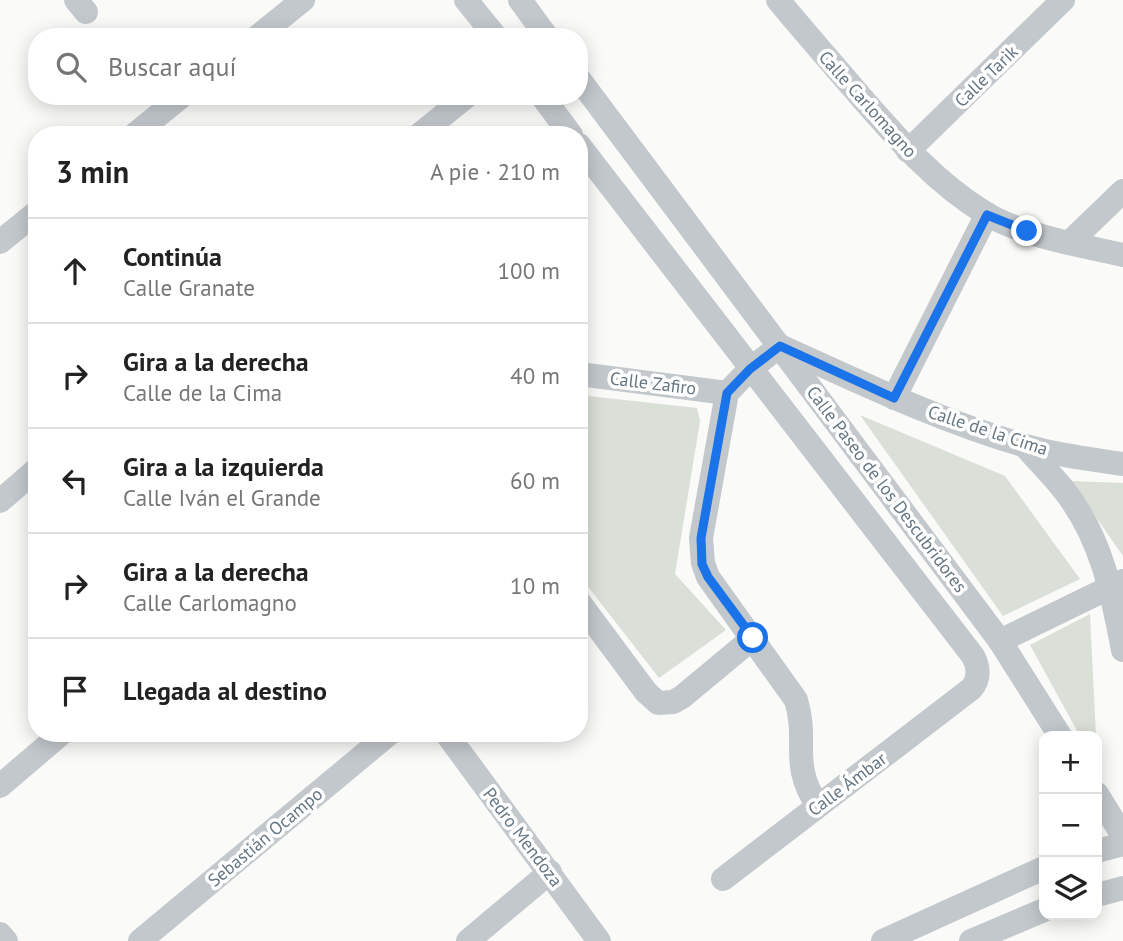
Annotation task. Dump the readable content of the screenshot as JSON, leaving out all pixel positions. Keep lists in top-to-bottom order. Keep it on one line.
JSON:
{"streets":{"street":["Calle Tarik","Calle Carlomagno","Calle Zafiro","Calle de la Cima","Calle Paseo de los Descubridores","Calle Ámbar","Sebastián Ocampo","Pedro Mendoza"]},"crossings":[["Calle Tarik","Calle Carlomagno"],["Calle de la Cima","Calle Paseo de los Descubridores"],["Calle Paseo de los Descubridores","Calle Ámbar"]],"page":{"search":"Buscar aquí","heading":["3 min","A pie · 210 m"],"list":[["Continúa","Calle Granate","100 m"],["Gira a la derecha","Calle de la Cima","40 m"],["Gira a la izquierda","Calle Iván el Grande","60 m"],["Gira a la derecha","Calle Carlomagno","10 m"],"Llegada al destino"],"map_buttons":["+","−"]}}
